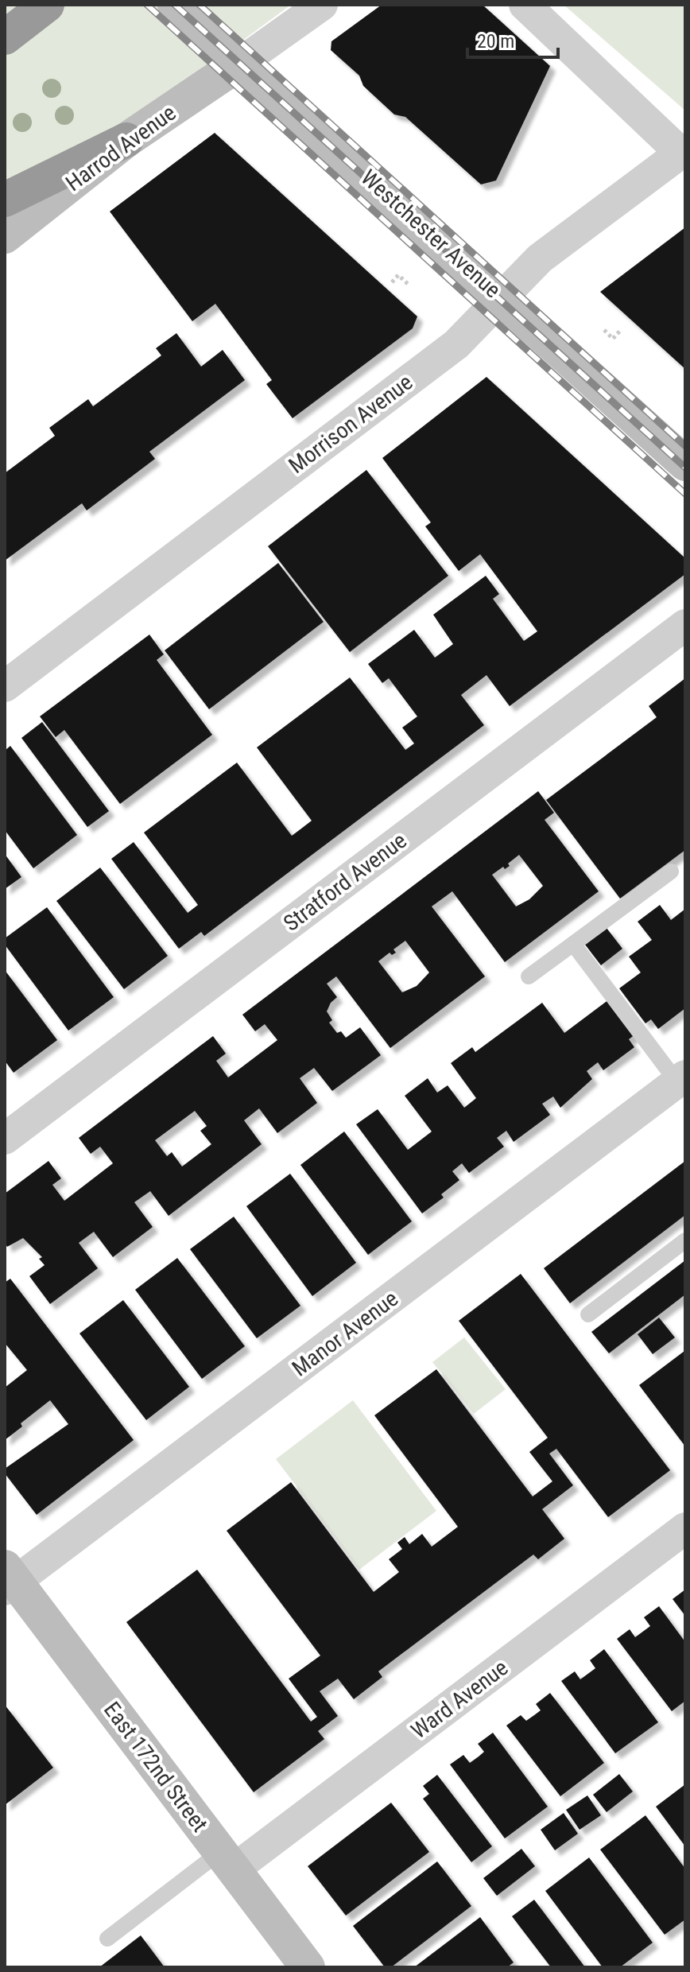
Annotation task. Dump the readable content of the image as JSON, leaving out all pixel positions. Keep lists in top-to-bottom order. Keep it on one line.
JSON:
{"streets":{"main road":["Harrod Avenue","Westchester Avenue","East 172nd Street"],"street":["Morrison Avenue","Stratford Avenue","Manor Avenue","Ward Avenue"]},"crossings":[["Harrod Avenue","Westchester Avenue"],["Westchester Avenue","Morrison Avenue"],["Manor Avenue","East 172nd Street"],["Ward Avenue","East 172nd Street"]],"scale_bar":"20 m"}
